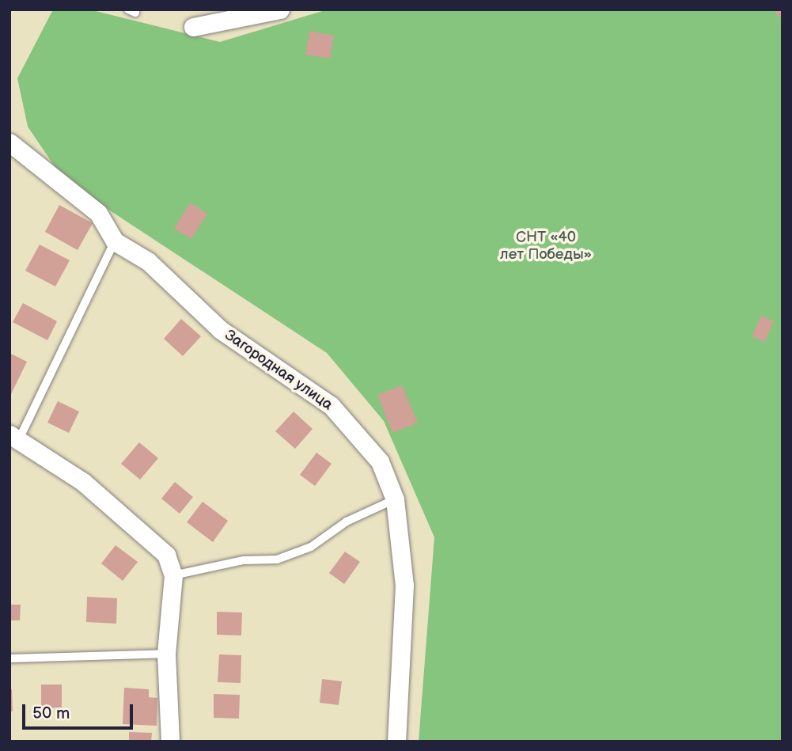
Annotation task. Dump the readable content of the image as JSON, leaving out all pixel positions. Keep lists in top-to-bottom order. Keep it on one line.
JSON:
{"streets":{"street":["Загородная улица"]},"parks":["СНТ «40 лет Победы»"],"scale_bar":"50 m"}
